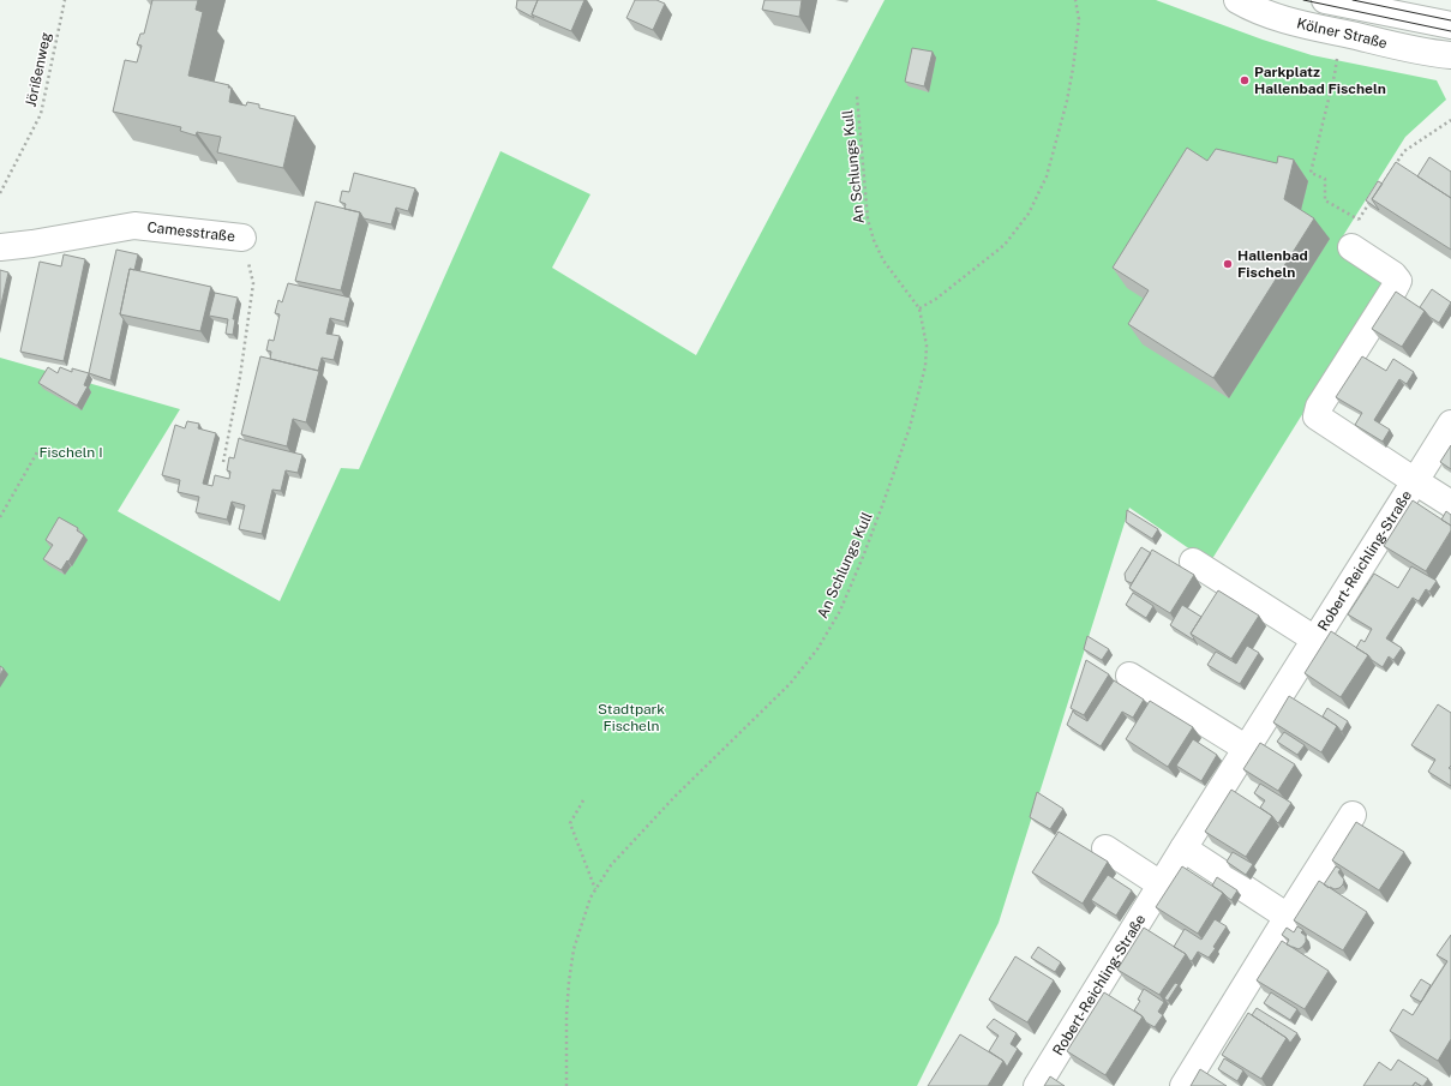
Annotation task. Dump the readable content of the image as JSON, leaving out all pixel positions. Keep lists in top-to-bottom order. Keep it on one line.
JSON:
{"streets":{"street":["Kölner Straße","Camesstraße","Robert-Reichling-Straße"],"path":["Jörißenweg","An Schlungs Kull"]},"parks":["Fischeln I","Stadtpark Fischeln"],"places":["Parkplatz Hallenbad Fischeln","Hallenbad Fischeln"]}
